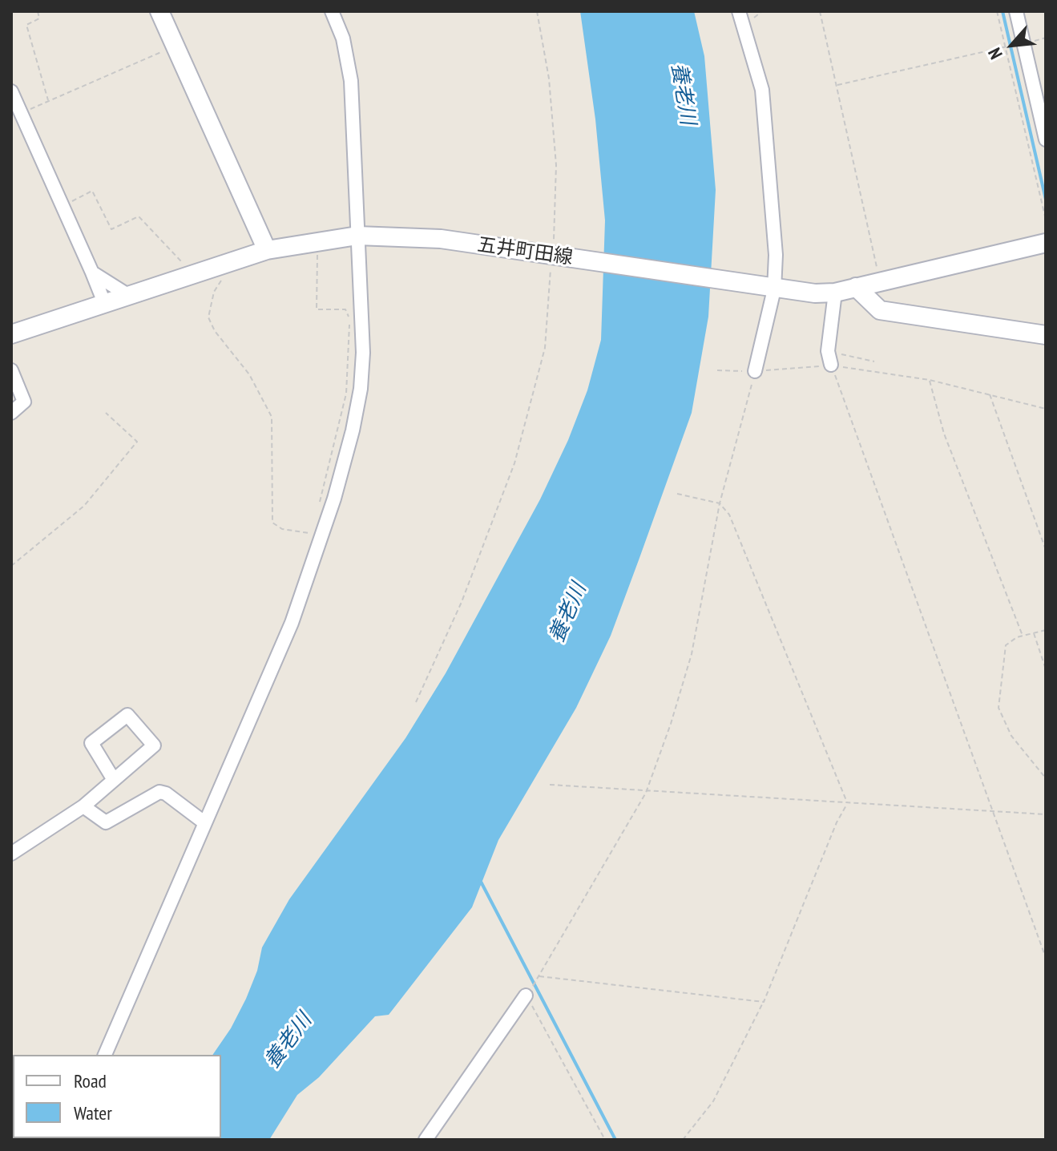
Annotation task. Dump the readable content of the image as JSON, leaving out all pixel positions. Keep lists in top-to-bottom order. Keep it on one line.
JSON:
{"streets":{"main road":["五井町田線"]},"water":["養老川"],"legend":["Road","Water"],"north":"bottom left"}
